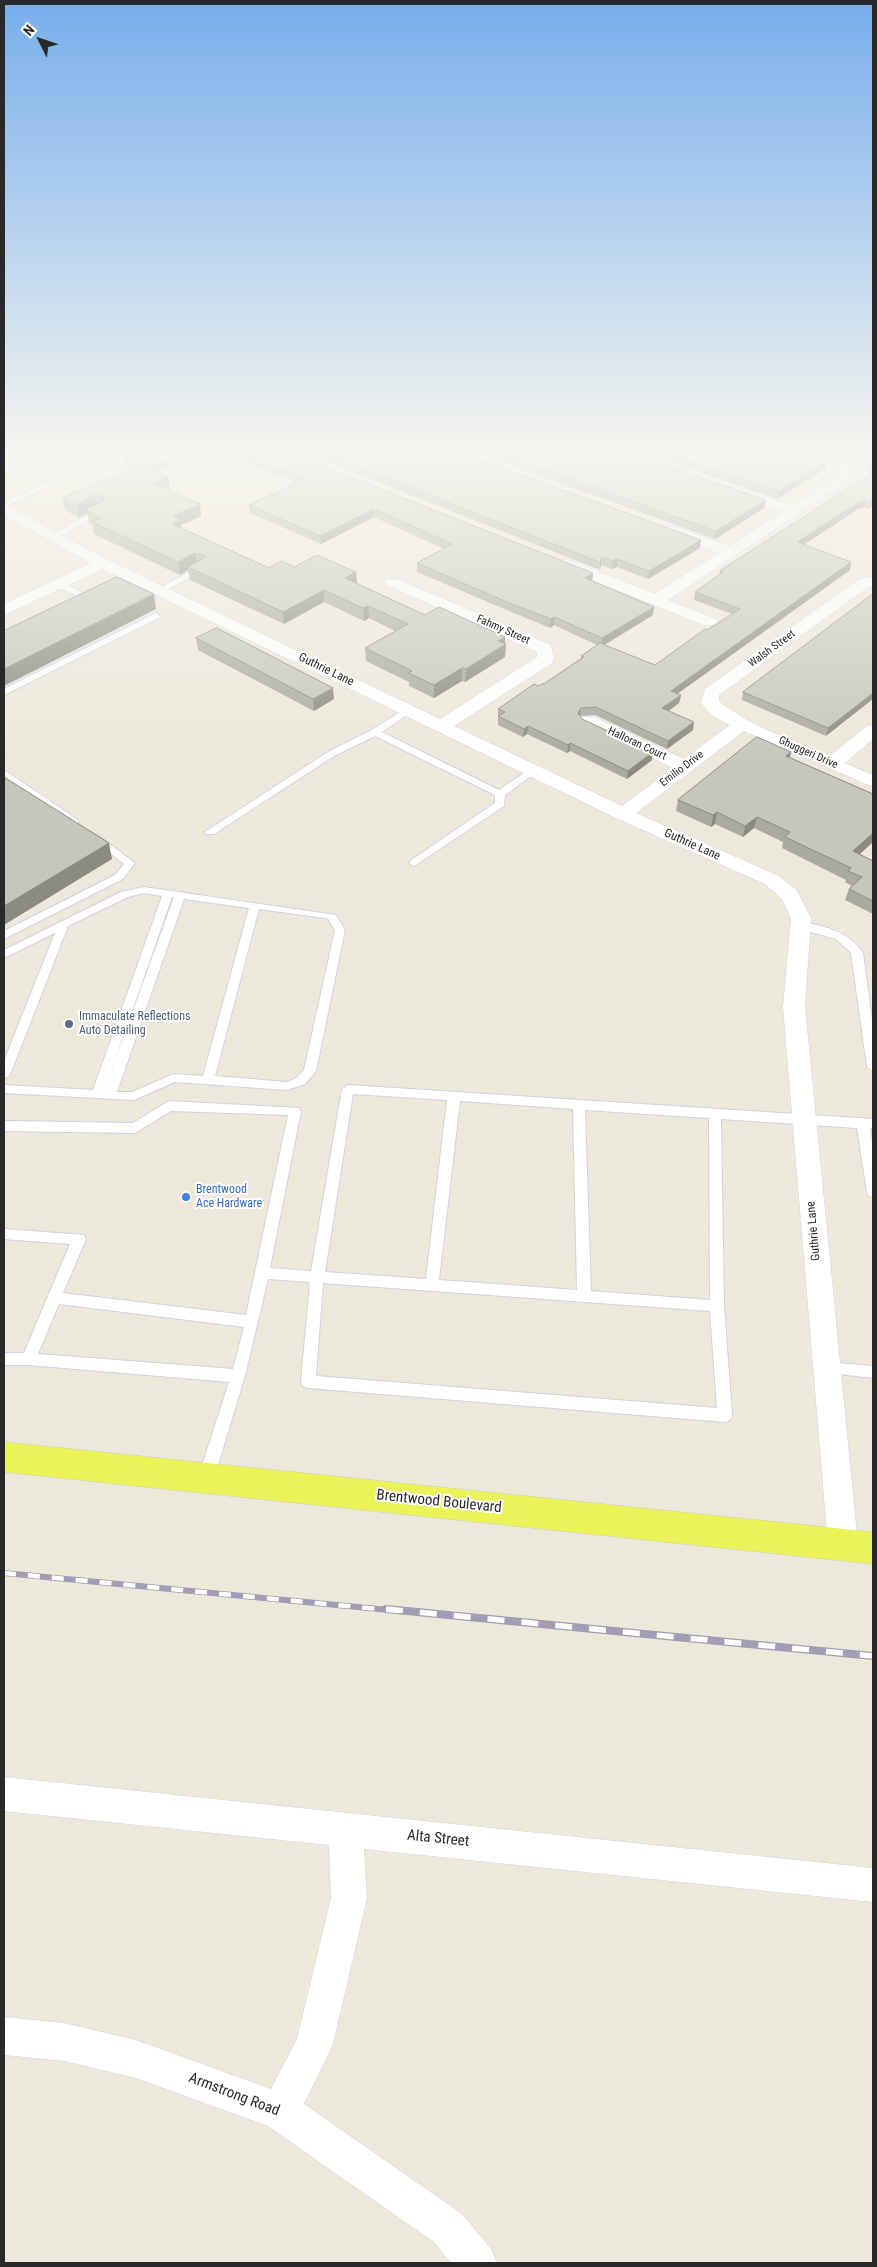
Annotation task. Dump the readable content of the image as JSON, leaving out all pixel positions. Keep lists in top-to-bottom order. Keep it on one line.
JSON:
{"streets":{"main road":["Brentwood Boulevard"],"street":["Fahmy Street","Walsh Street","Guthrie Lane","Halloran Court","Ghuggeri Drive","Emilio Drive","Alta Street","Armstrong Road"]},"crossings":[["Fahmy Street","Guthrie Lane"],["Walsh Street","Ghuggeri Drive"],["Walsh Street","Emilio Drive"],["Guthrie Lane","Emilio Drive"],["Guthrie Lane","Brentwood Boulevard"],["Halloran Court","Emilio Drive"],["Ghuggeri Drive","Emilio Drive"]],"places":["Immaculate Reflections Auto Detailing","Brentwood Ace Hardware"],"north":"top left"}
